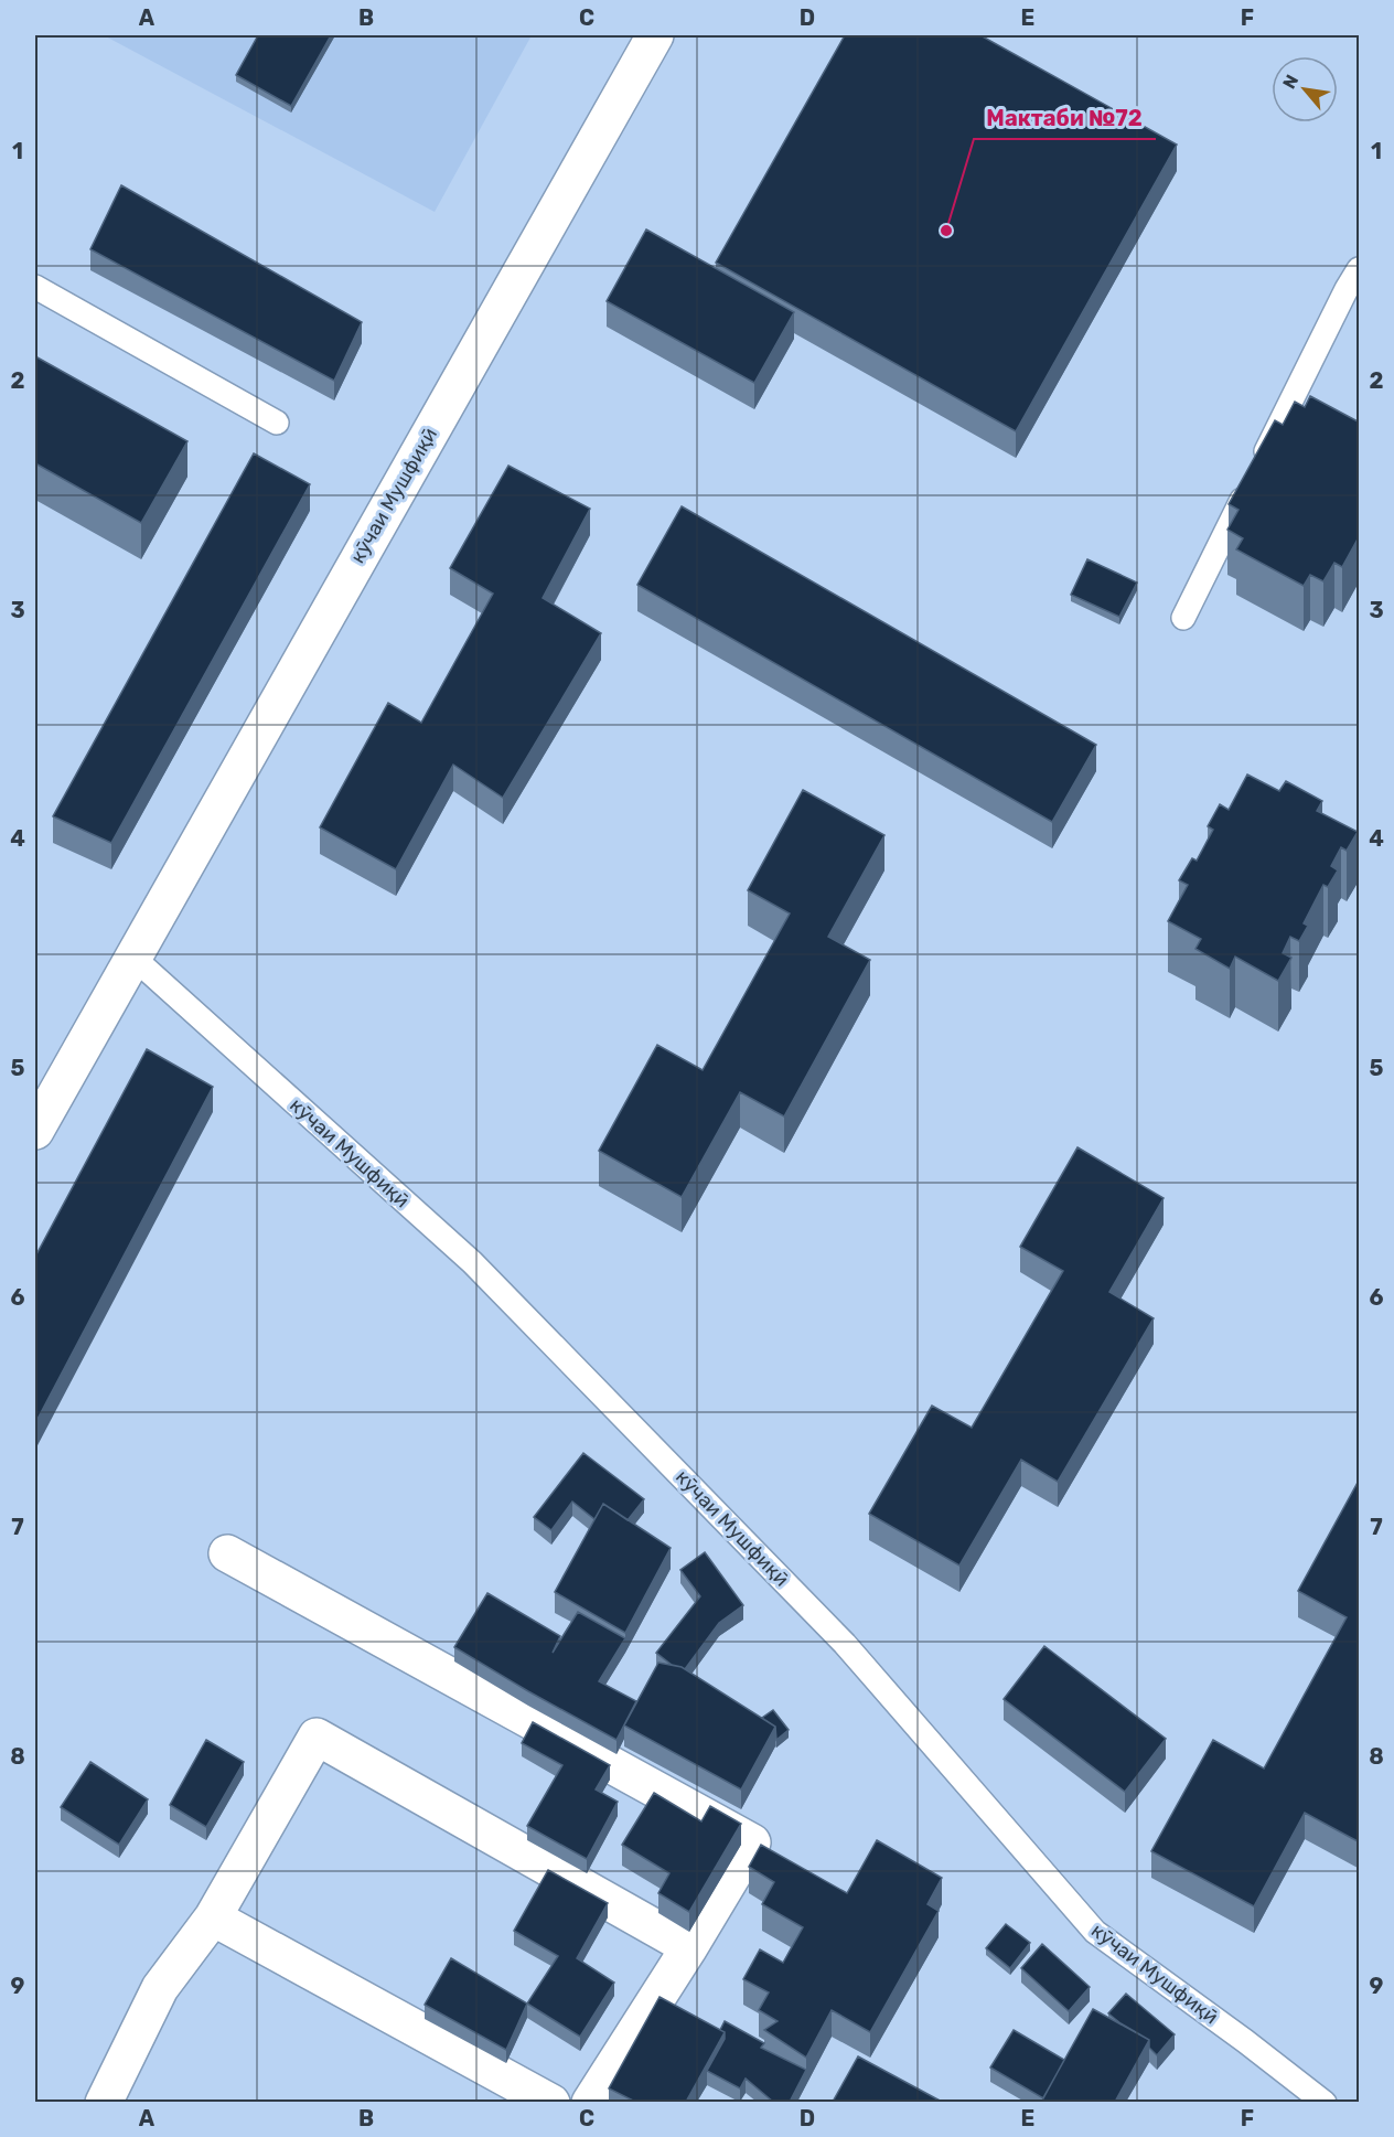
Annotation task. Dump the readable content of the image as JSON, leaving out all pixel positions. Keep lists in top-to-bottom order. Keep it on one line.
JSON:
{"streets":{"street":["кӯчаи Мушфиқӣ"]},"places":["Мактаби №72"],"north":"top left","grid":{"columns":["A","B","C","D","E","F"],"rows":["1","2","3","4","5","6","7","8","9"]}}
